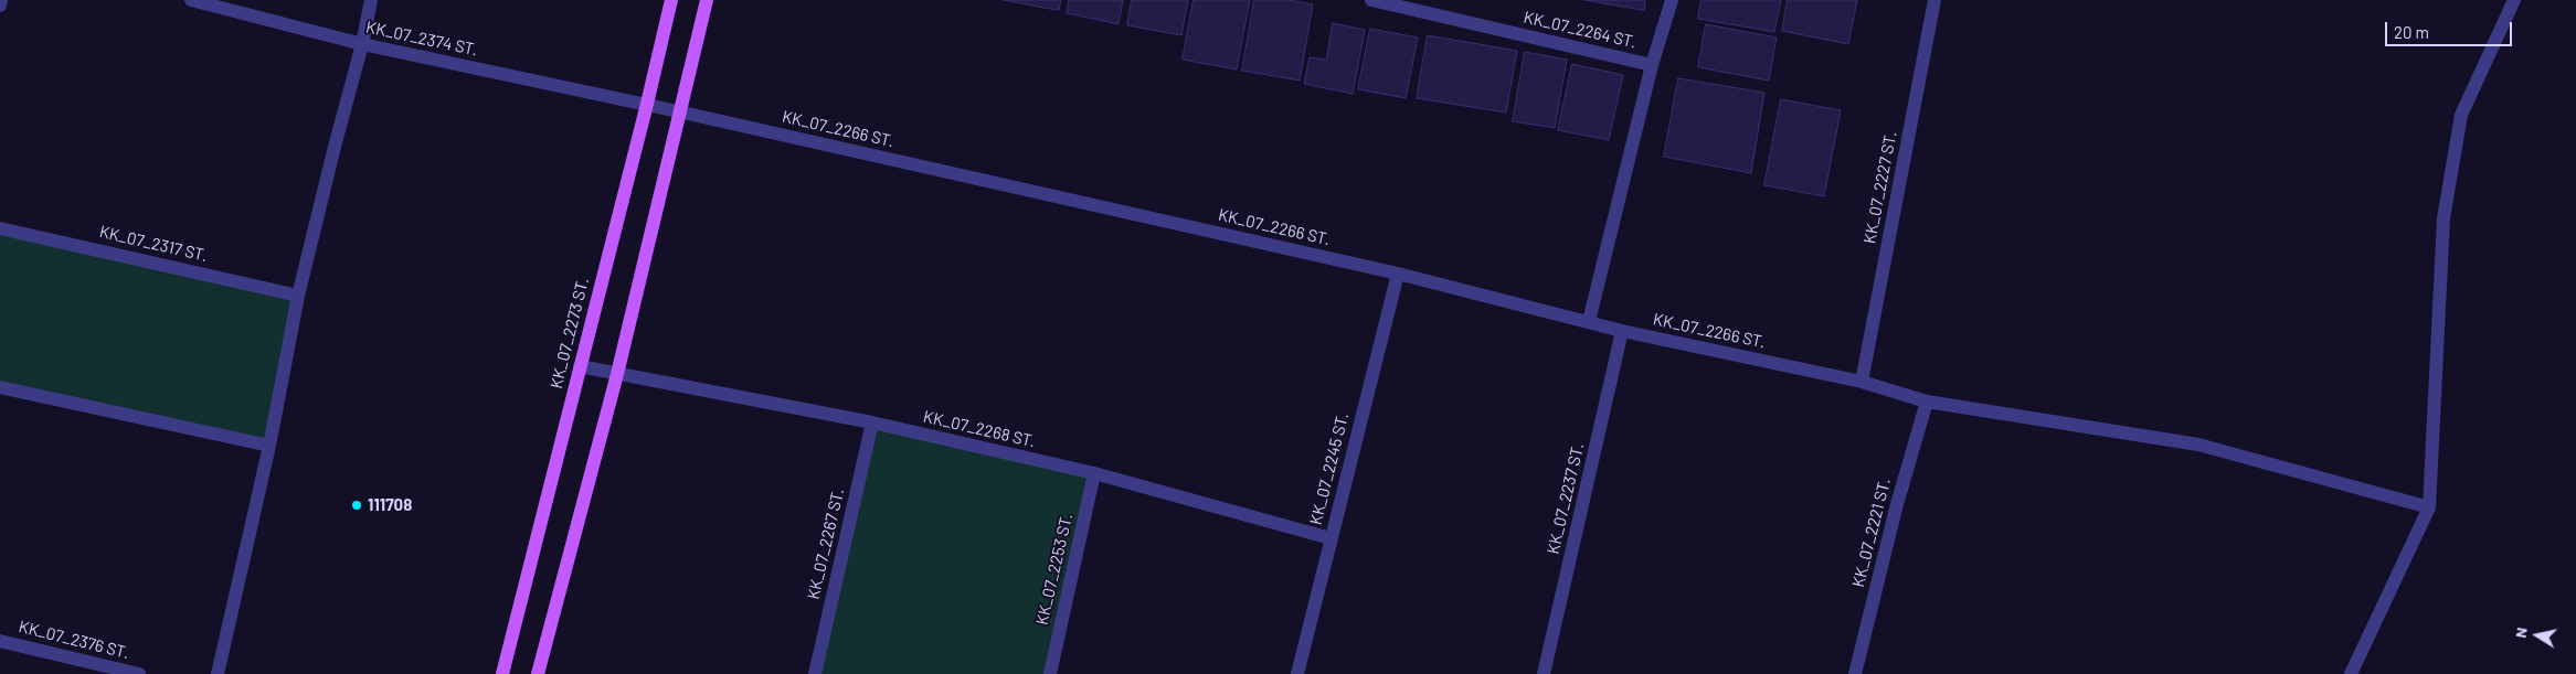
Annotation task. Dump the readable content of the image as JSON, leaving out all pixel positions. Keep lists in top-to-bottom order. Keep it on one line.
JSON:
{"streets":{"main road":["KK_07_2273 ST."],"street":["KK_07_2264 ST.","KK_07_2374 ST.","KK_07_2266 ST.","KK_07_2227 ST.","KK_07_2317 ST.","KK_07_2268 ST.","KK_07_2245 ST.","KK_07_2237 ST.","KK_07_2221 ST.","KK_07_2267 ST.","KK_07_2253 ST.","KK_07_2376 ST."]},"crossings":[["KK_07_2374 ST.","KK_07_2266 ST."],["KK_07_2374 ST.","KK_07_2273 ST."],["KK_07_2266 ST.","KK_07_2227 ST."],["KK_07_2266 ST.","KK_07_2245 ST."],["KK_07_2266 ST.","KK_07_2237 ST."],["KK_07_2266 ST.","KK_07_2221 ST."],["KK_07_2273 ST.","KK_07_2268 ST."],["KK_07_2268 ST.","KK_07_2245 ST."],["KK_07_2268 ST.","KK_07_2267 ST."],["KK_07_2268 ST.","KK_07_2253 ST."]],"places":["111708"],"scale_bar":"20 m","north":"left"}
